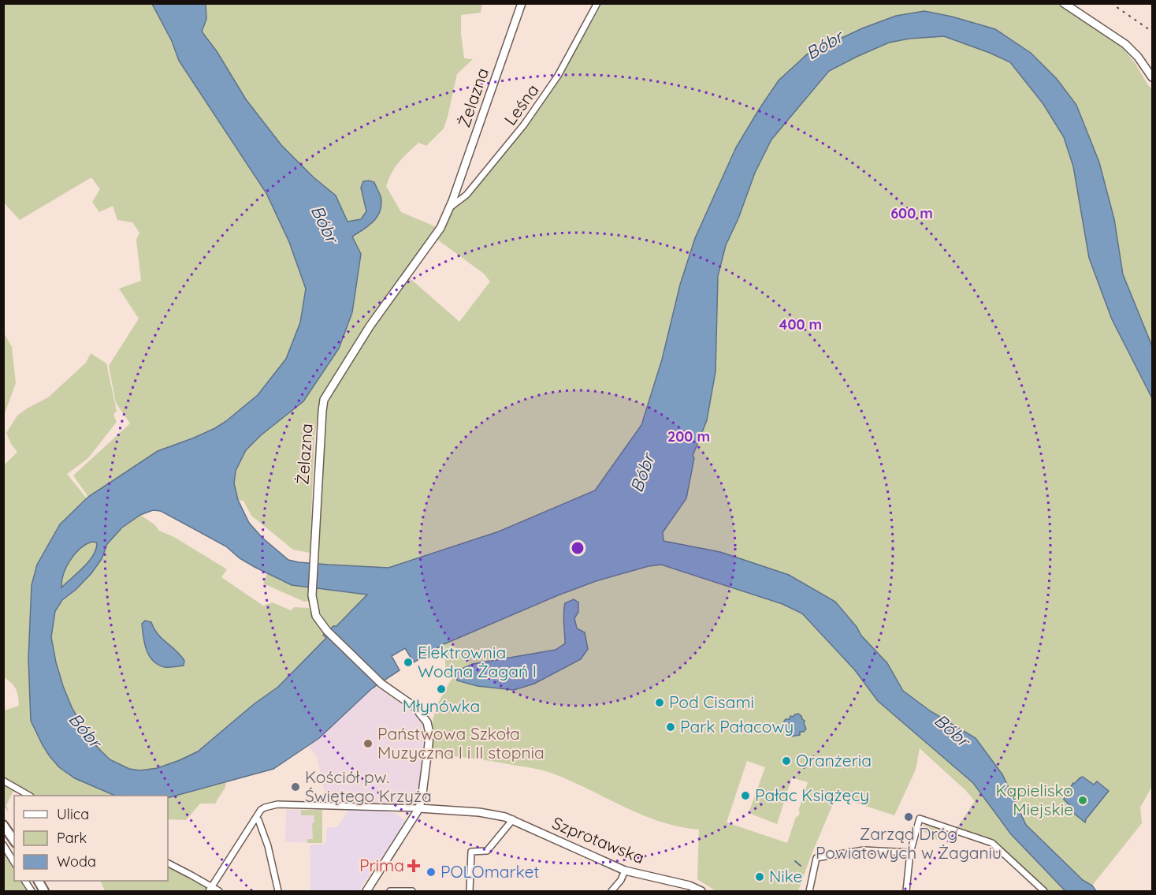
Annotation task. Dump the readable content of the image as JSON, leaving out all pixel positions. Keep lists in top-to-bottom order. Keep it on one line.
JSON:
{"streets":{"street":["Żelazna","Leśna","Szprotawska"]},"crossings":[["Żelazna","Leśna"],["Żelazna","Szprotawska"]],"water":["Bóbr"],"places":{"other":["Elektrownia Wodna Żagań I","Młynówka","Pod Cisami","Park Pałacowy","Państwowa Szkoła Muzyczna I i II stopnia","Oranżeria","Kościół pw. Świętego Krzyża","Pałac Książęcy","Kąpielisko Miejskie","Zarząd Dróg Powiatowych w Żaganiu","POLOmarket","Nike"],"health":["Prima"]},"legend":["Ulica","Park","Woda"],"rings":["600 m","400 m","200 m"]}
